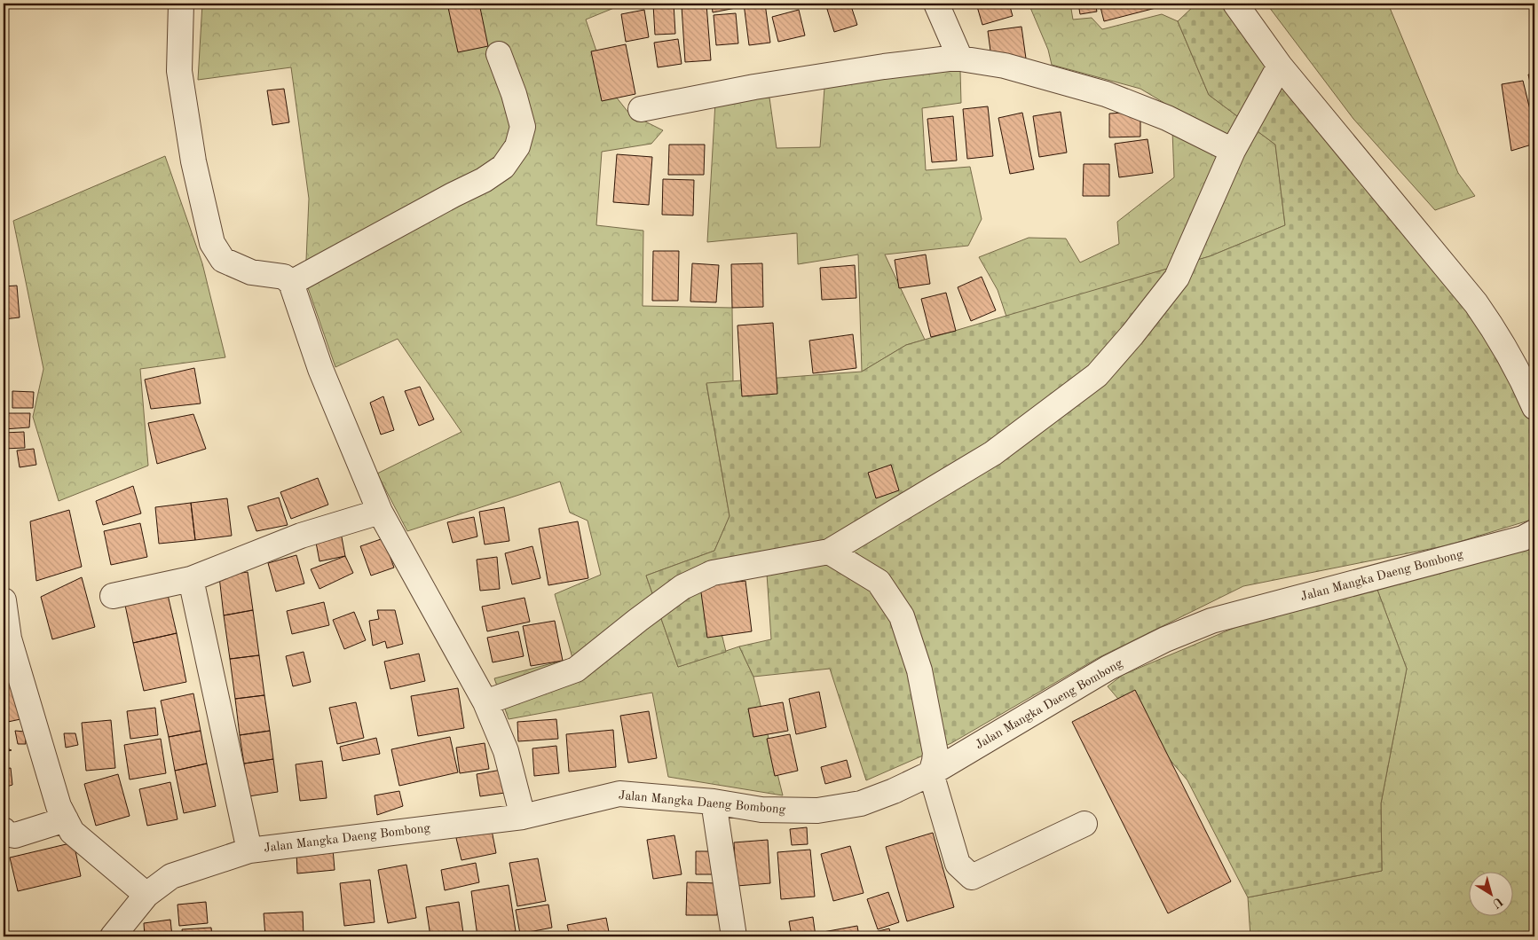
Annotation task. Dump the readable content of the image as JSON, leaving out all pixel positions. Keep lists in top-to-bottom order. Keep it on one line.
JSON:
{"streets":{"street":["Jalan Mangka Daeng Bombong"]},"north":"bottom right"}
